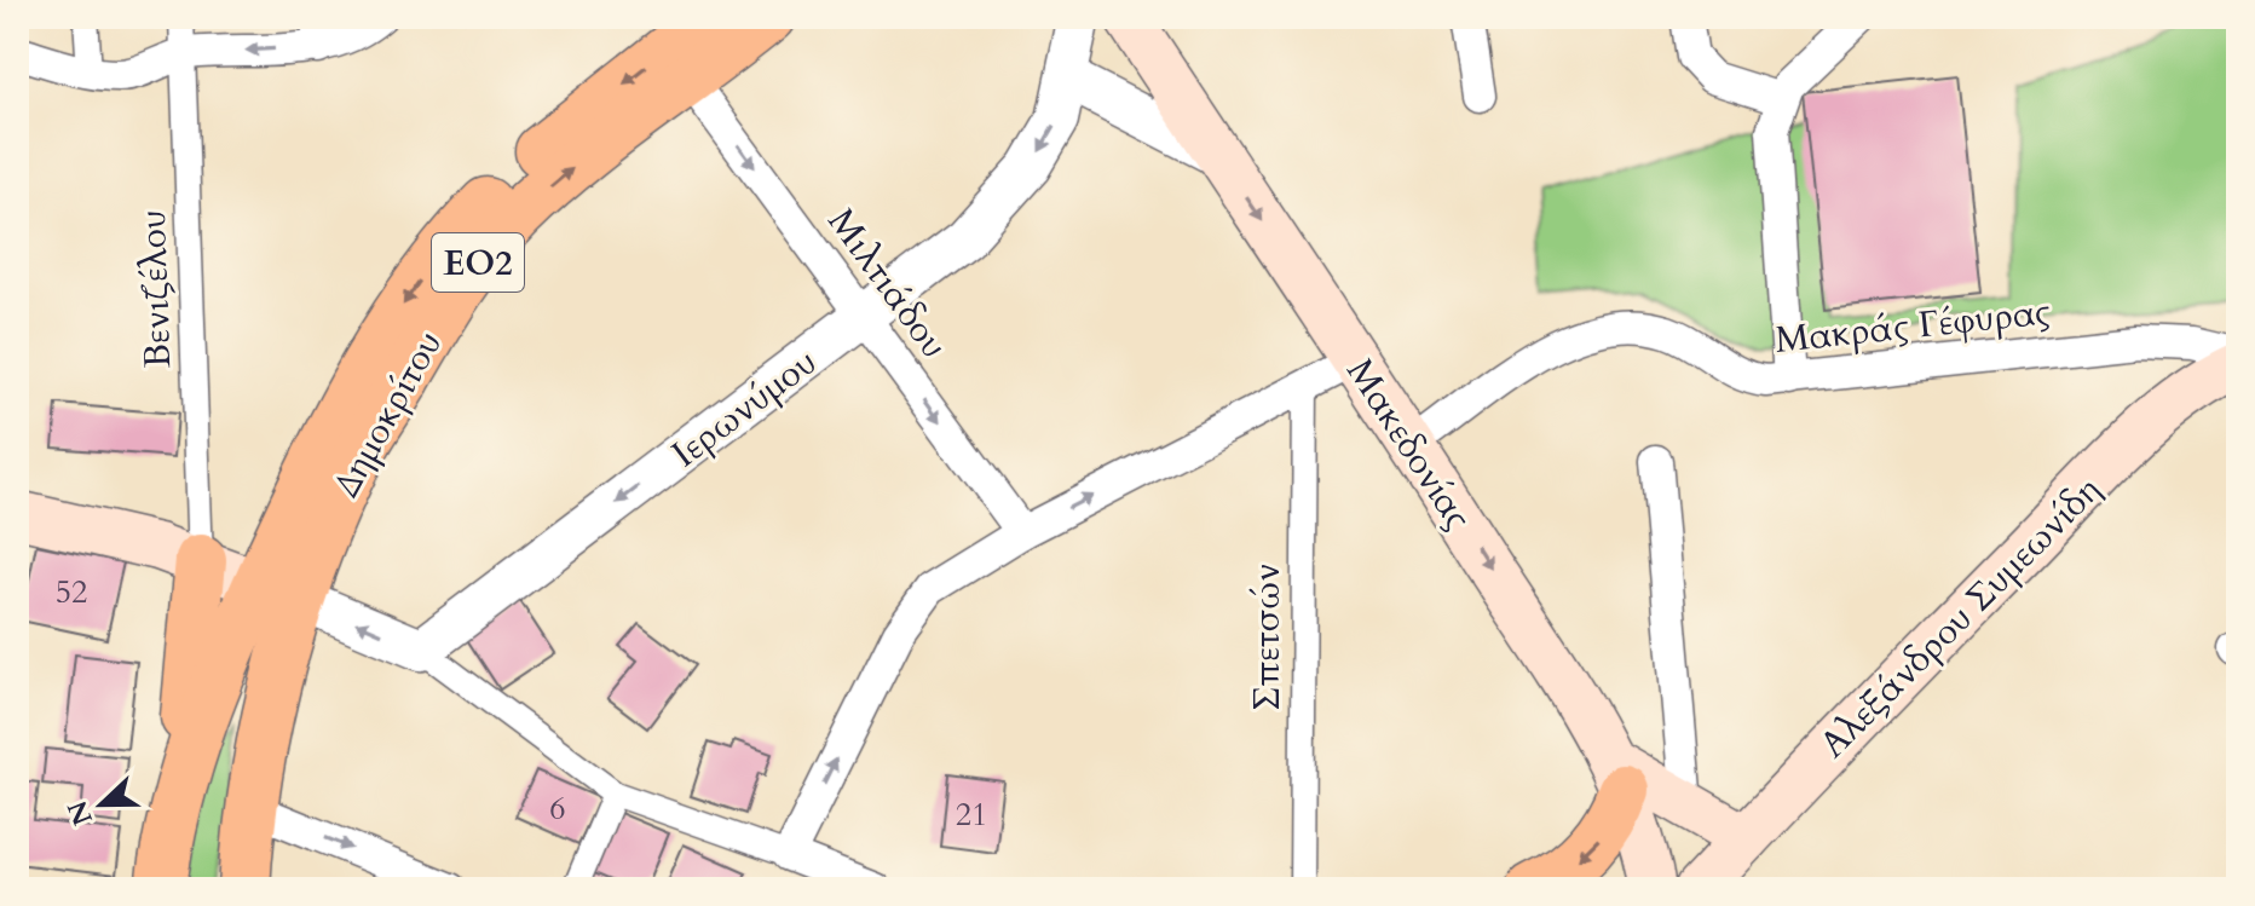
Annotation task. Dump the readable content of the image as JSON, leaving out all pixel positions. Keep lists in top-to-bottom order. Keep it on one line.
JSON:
{"streets":{"main road":["ΕΟ2","Δημοκρίτου","Μακεδονίας","Αλεξάνδρου Συμεωνίδη"],"street":["Μιλτιάδου","Βενιζέλου","Μακράς Γέφυρας","Ιερωνύμου","Σπετσών"]},"crossings":[["Μιλτιάδου","Ιερωνύμου"],["Μιλτιάδου","Δημοκρίτου"],["Μακράς Γέφυρας","Μακεδονίας"]],"one_way":["Μιλτιάδου","Μακεδονίας"],"house_numbers":["52","6","21"],"north":"left"}
